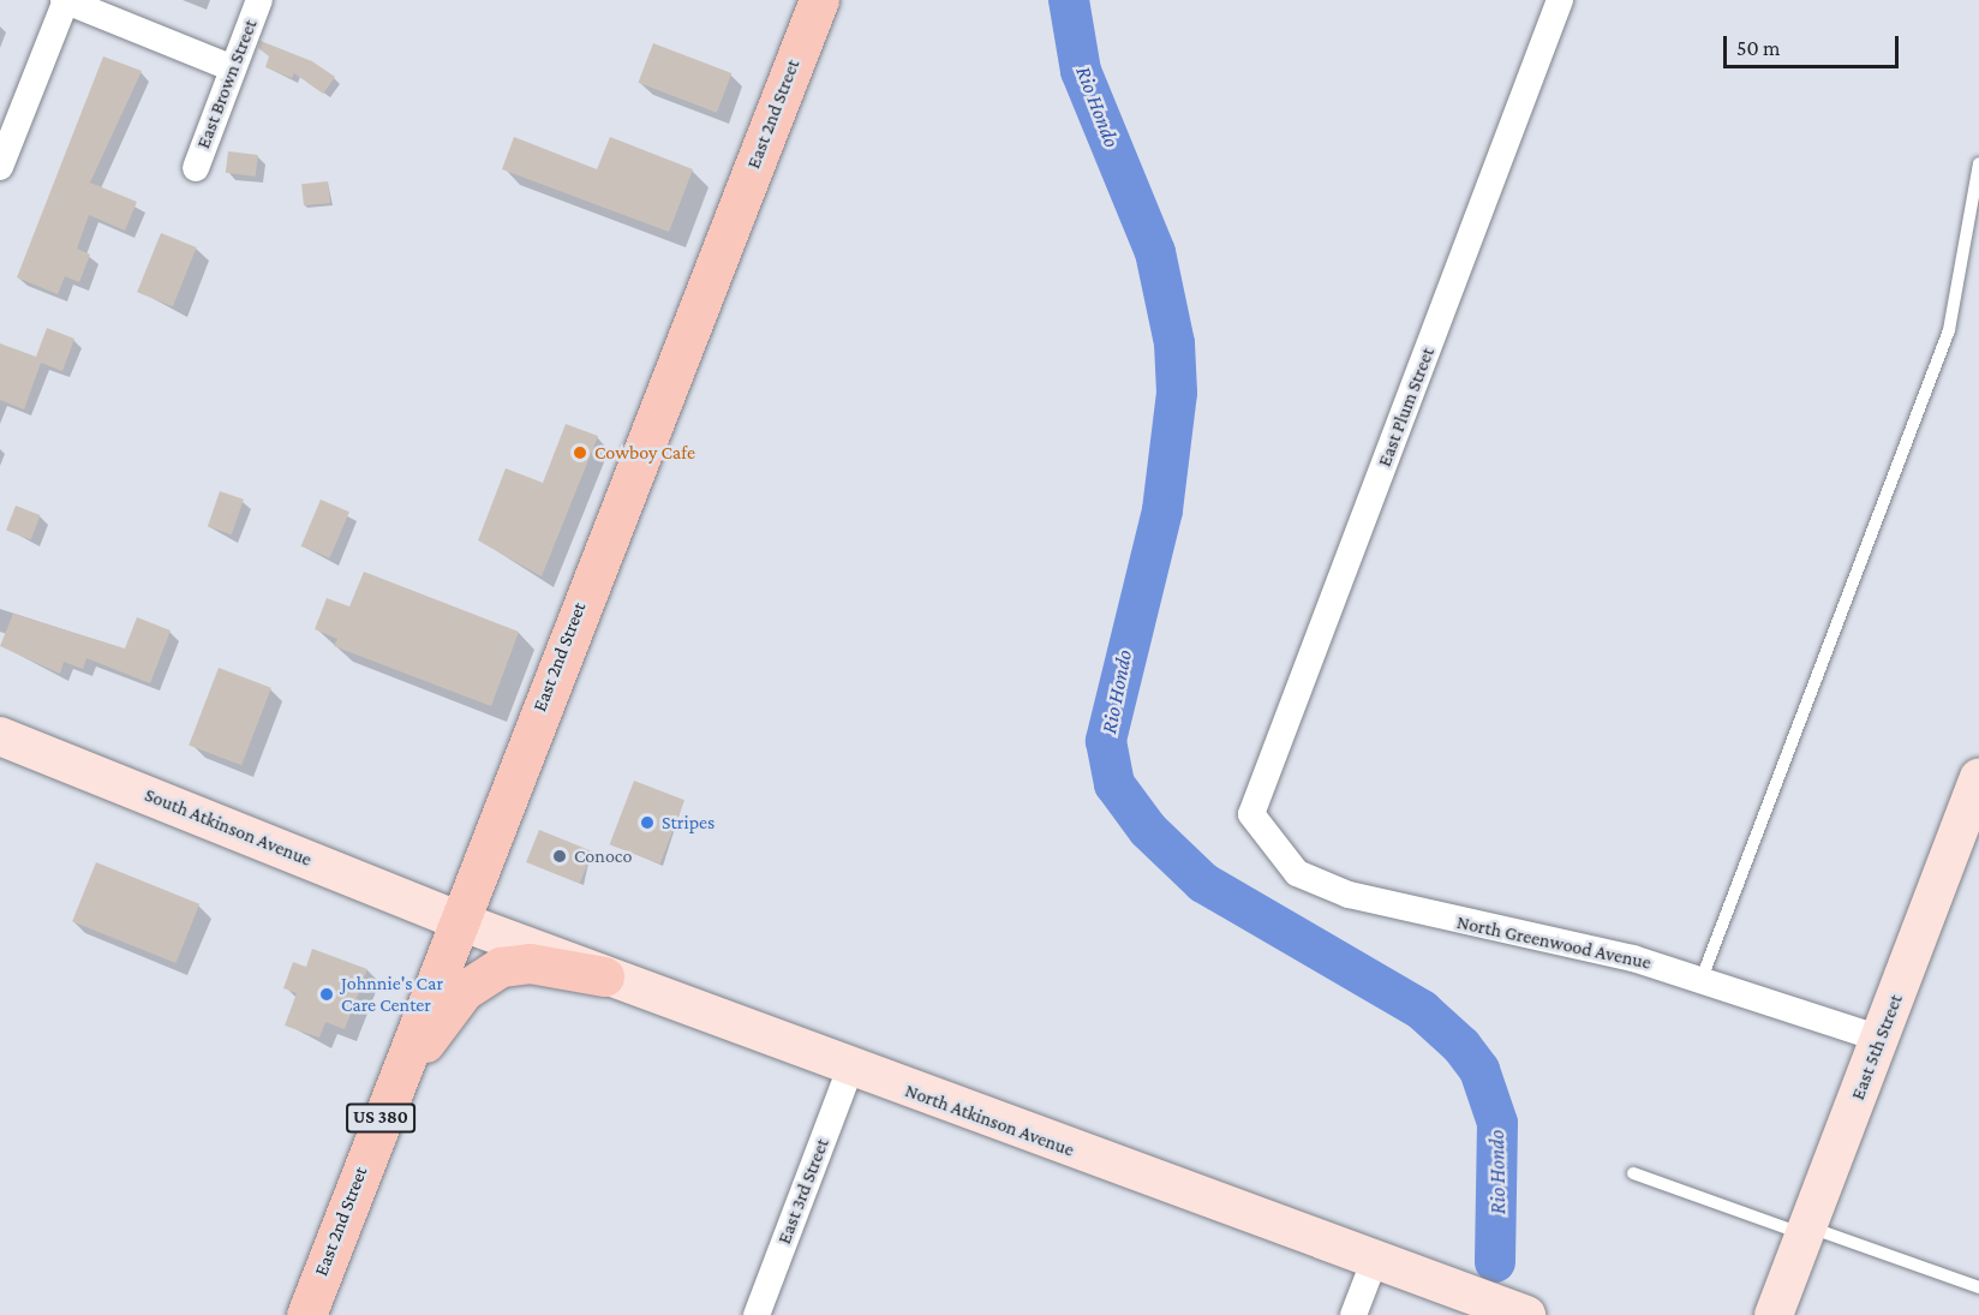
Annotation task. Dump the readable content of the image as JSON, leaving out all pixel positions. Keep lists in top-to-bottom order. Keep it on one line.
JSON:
{"streets":{"main road":["East 2nd Street","South Atkinson Avenue","East 5th Street","US 380","North Atkinson Avenue"],"street":["East Brown Street","East Plum Street","North Greenwood Avenue","East 3rd Street"]},"crossings":[["East 2nd Street","South Atkinson Avenue"],["East 2nd Street","North Atkinson Avenue"],["East Plum Street","North Greenwood Avenue"],["South Atkinson Avenue","North Atkinson Avenue"],["North Greenwood Avenue","East 5th Street"],["North Atkinson Avenue","East 3rd Street"]],"water":["Rio Hondo"],"places":["Cowboy Cafe","Stripes","Conoco","Johnnie's Car Care Center"],"scale_bar":"50 m"}
